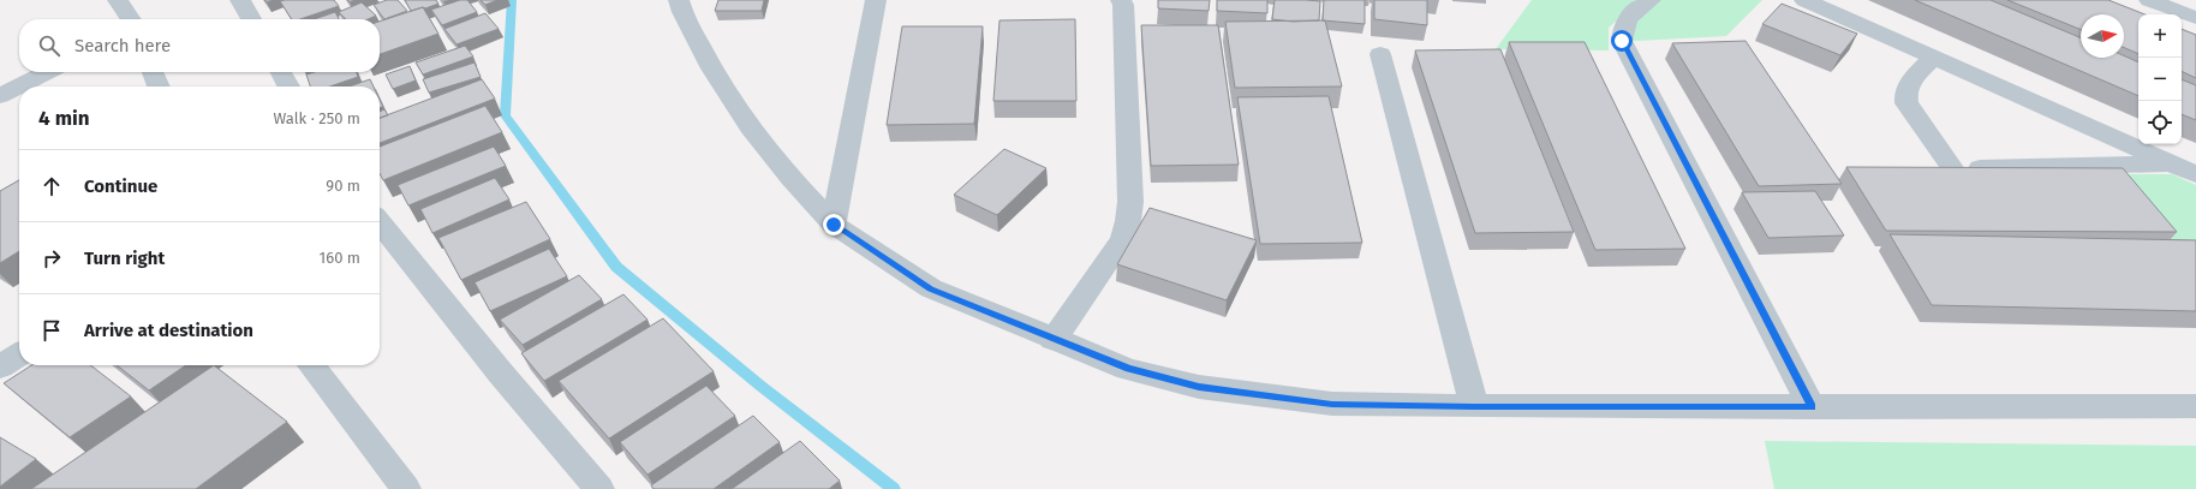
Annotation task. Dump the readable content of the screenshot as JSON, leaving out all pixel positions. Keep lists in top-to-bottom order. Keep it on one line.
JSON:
{"north":"right","page":{"map_buttons":["+","−"],"search":"Search here","heading":["4 min","Walk · 250 m"],"list":[["Continue","90 m"],["Turn right","160 m"],"Arrive at destination"]}}
